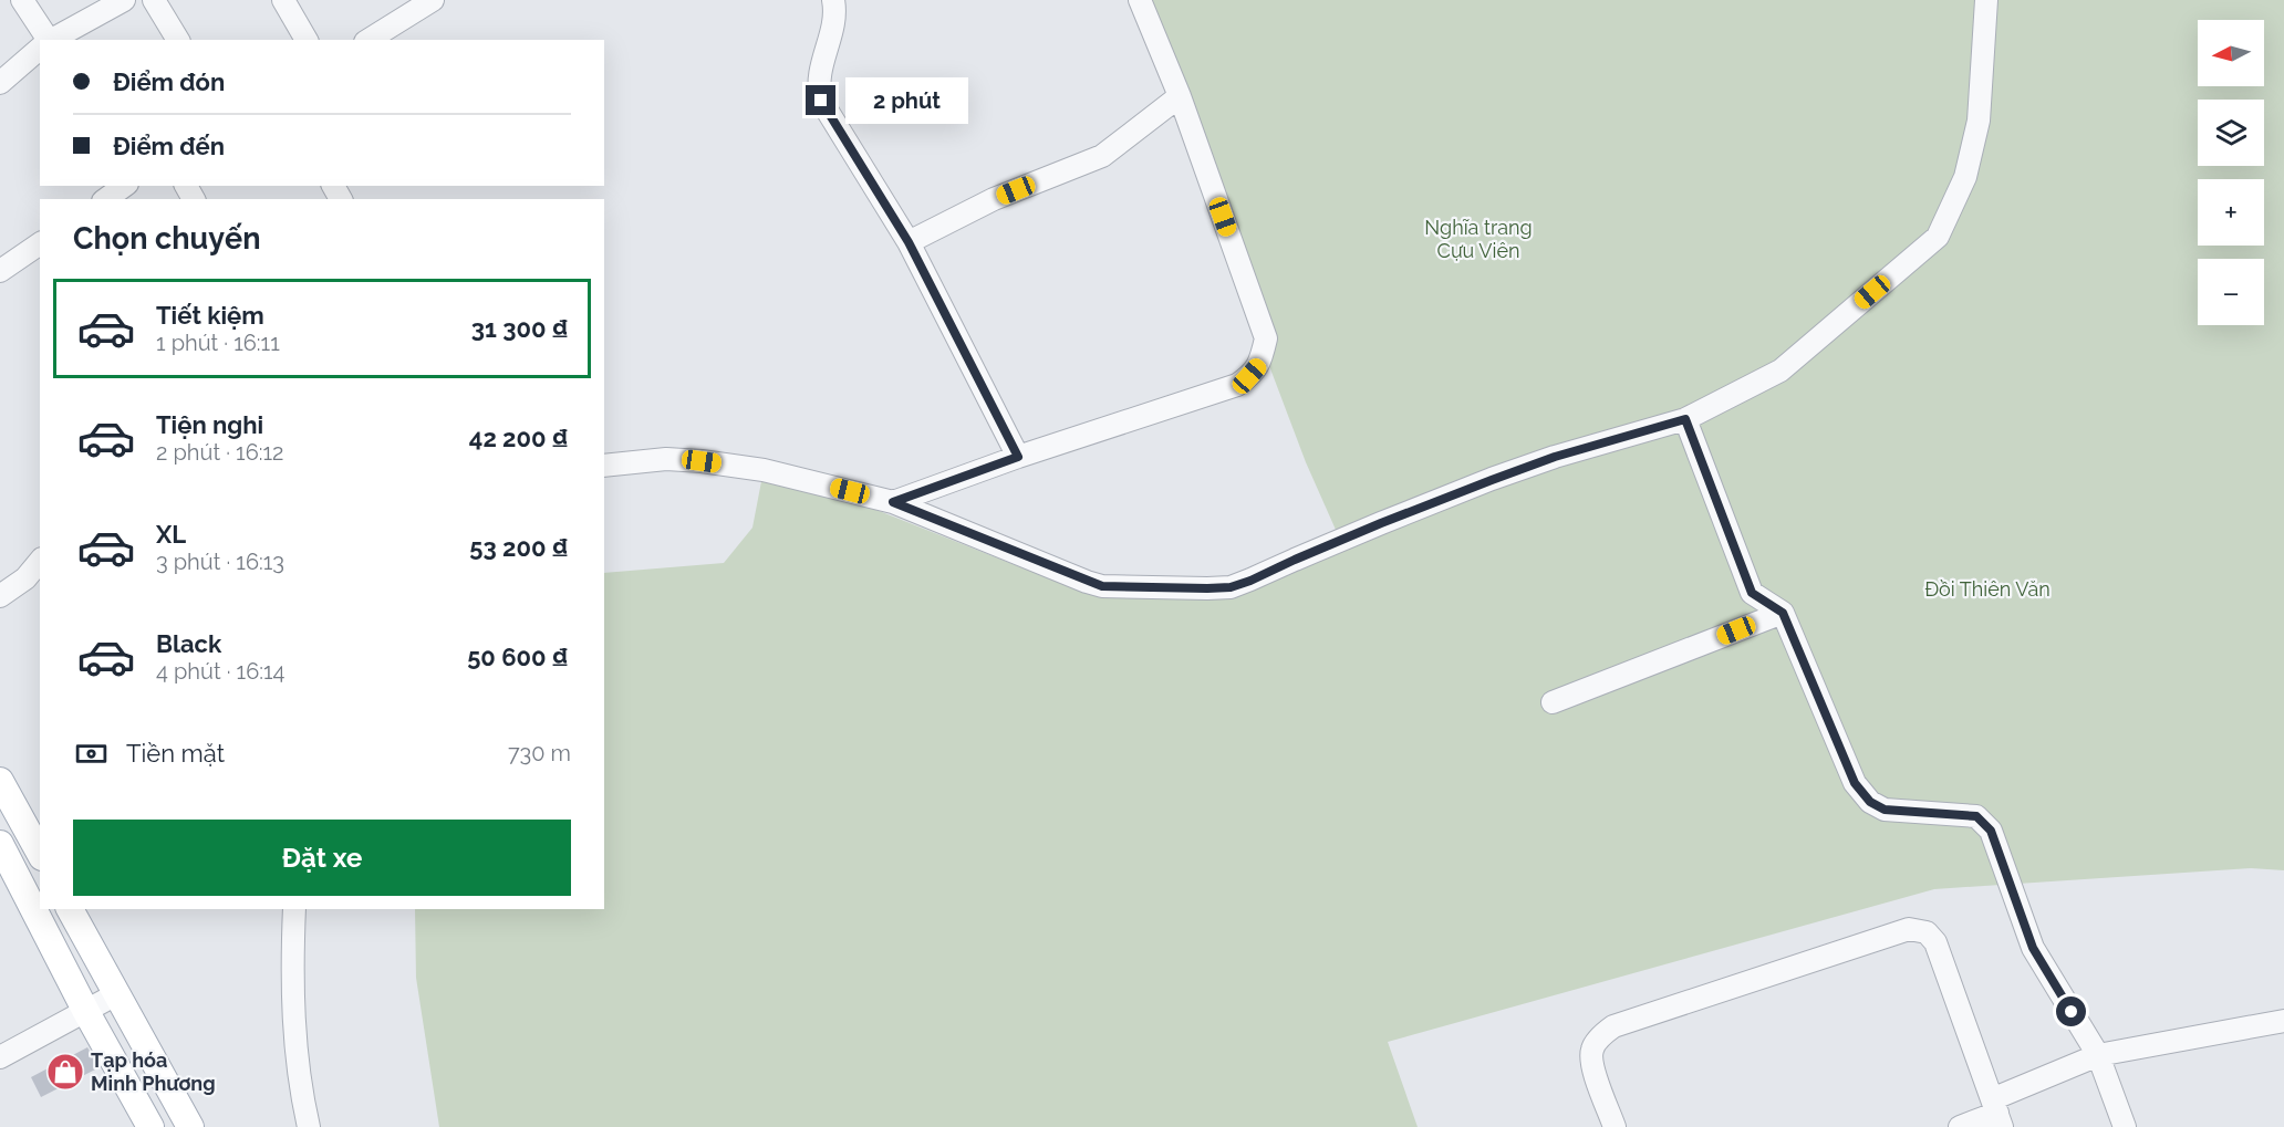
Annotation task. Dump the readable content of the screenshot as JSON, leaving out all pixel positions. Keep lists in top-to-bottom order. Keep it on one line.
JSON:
{"parks":["Nghĩa trang Cựu Viên","Đồi Thiên Văn"],"places":{"shop":["Tạp hóa Minh Phương"]},"north":"left","page":{"map_buttons":["+","−"],"banner":["Điểm đón","Điểm đến"],"bubble":"2 phút","heading":"Chọn chuyến","list":[{"name":"Tiết kiệm","note":"1 phút · 16:11","value":"31 300 ₫"},{"name":"Tiện nghi","note":"2 phút · 16:12","value":"42 200 ₫"},{"name":"XL","note":"3 phút · 16:13","value":"53 200 ₫"},{"name":"Black","note":"4 phút · 16:14","value":"50 600 ₫"}],"pay":["Tiền mặt","730 m"],"buttons":"Đặt xe"}}
